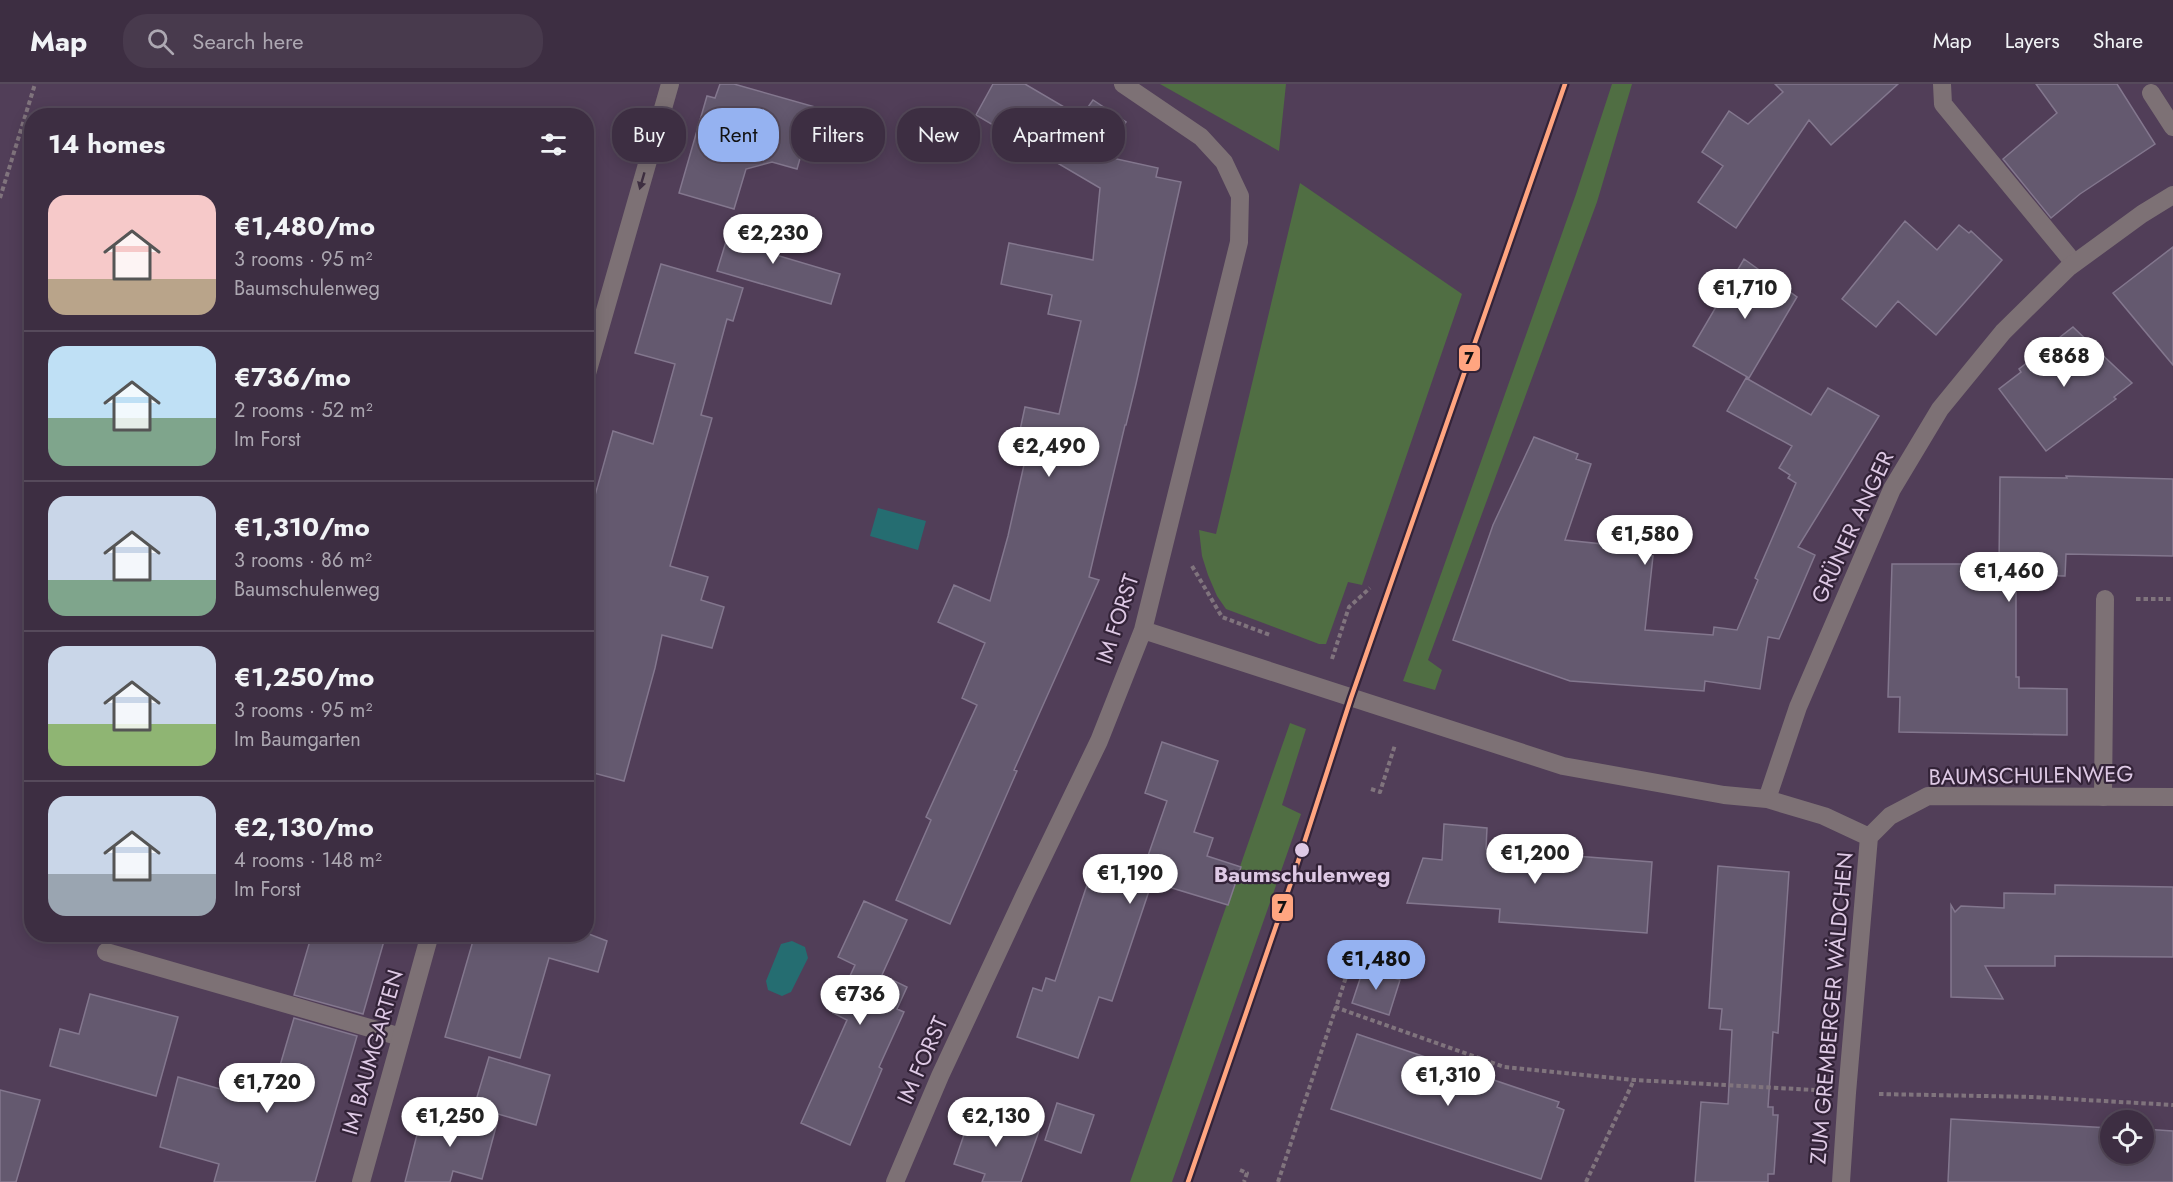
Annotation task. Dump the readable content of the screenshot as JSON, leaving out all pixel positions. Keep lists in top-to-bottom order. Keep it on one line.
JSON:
{"streets":{"street":["GRÜNER ANGER","IM FORST","BAUMSCHULENWEG","ZUM GREMBERGER WÄLDCHEN","IM BAUMGARTEN"]},"crossings":[["BAUMSCHULENWEG","ZUM GREMBERGER WÄLDCHEN"]],"places":["Baumschulenweg"],"lines":["transit line 7"],"page":{"header":"Map","search":"Search here","nav":["Map","Layers","Share"],"chip":["Buy","Rent","Filters","New","Apartment"],"heading":"14 homes","list":[{"name":"€1,480/mo","note":"3 rooms · 95 m² · Baumschulenweg"},{"name":"€736/mo","note":"2 rooms · 52 m² · Im Forst"},{"name":"€1,310/mo","note":"3 rooms · 86 m² · Baumschulenweg"},{"name":"€1,250/mo","note":"3 rooms · 95 m² · Im Baumgarten"},{"name":"€2,130/mo","note":"4 rooms · 148 m² · Im Forst"}],"price":["€2,230","€1,710","€868","€2,490","€1,580","€1,460","€1,200","€1,190","€1,480","€736","€1,310","€1,720","€1,250","€2,130"]}}
